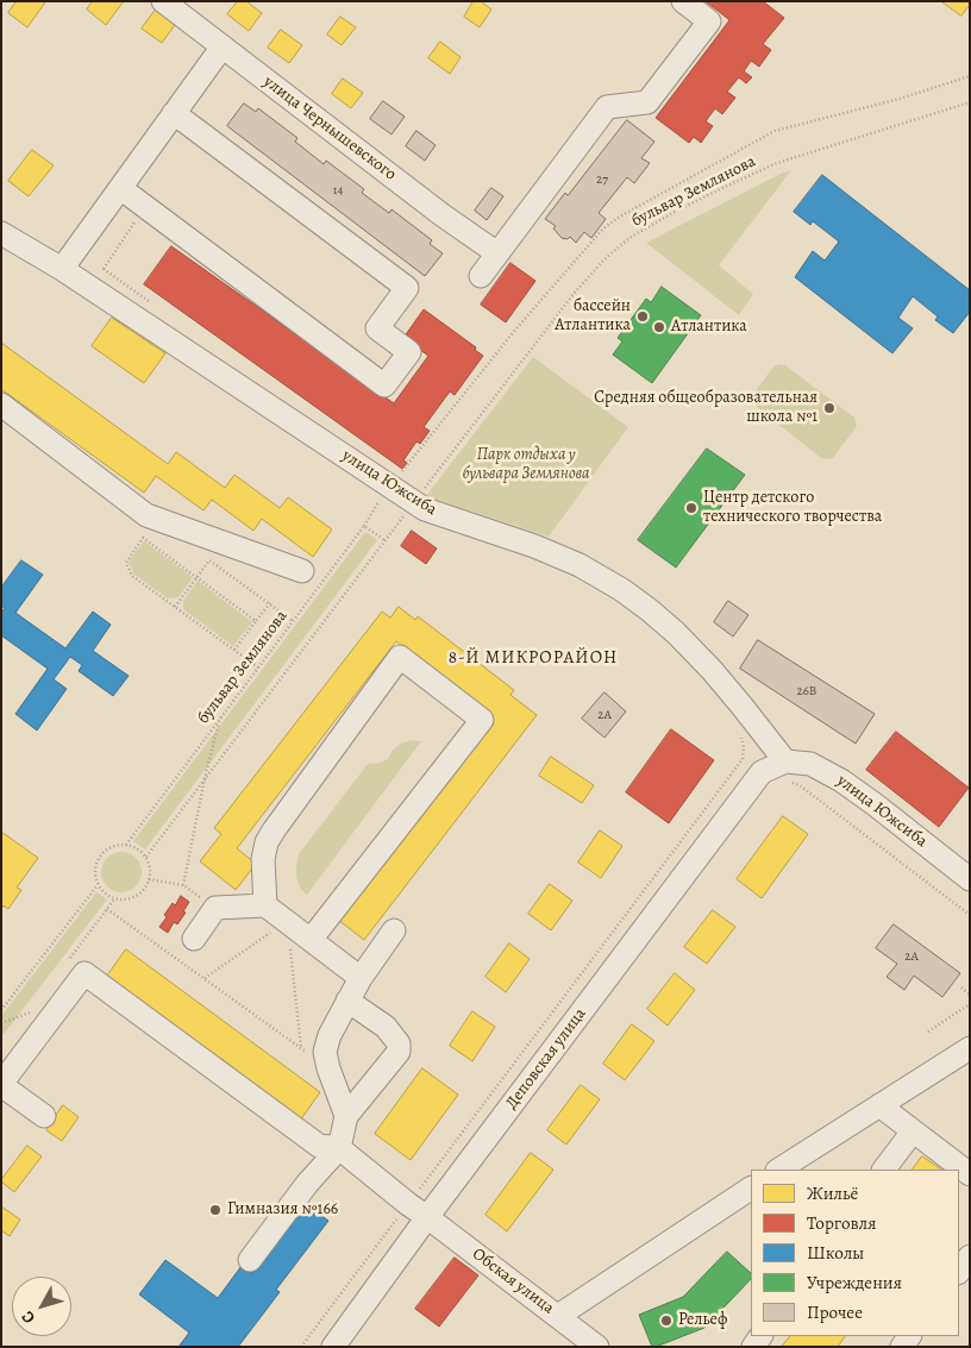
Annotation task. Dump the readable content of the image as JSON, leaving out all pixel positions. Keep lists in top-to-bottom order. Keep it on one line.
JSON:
{"streets":{"street":["улица Чернышевского","улица Южсиба","Деповская улица","Обская улица"],"path":["бульвар Землянова"]},"crossings":[["бульвар Землянова","улица Южсиба"],["улица Южсиба","Деповская улица"],["Деповская улица","Обская улица"]],"districts":["8-Й МИКРОРАЙОН"],"parks":["Парк отдыха у бульвара Землянова"],"places":["бассейн Атлантика","Атлантика","Средняя общеобразовательная школа №1","Центр детского технического творчества","Гимназия №166","Рельеф"],"house_numbers":["27","14","26В","2А","2А"],"legend":["Жильё","Торговля","Школы","Учреждения","Прочее"],"north":"bottom left"}
